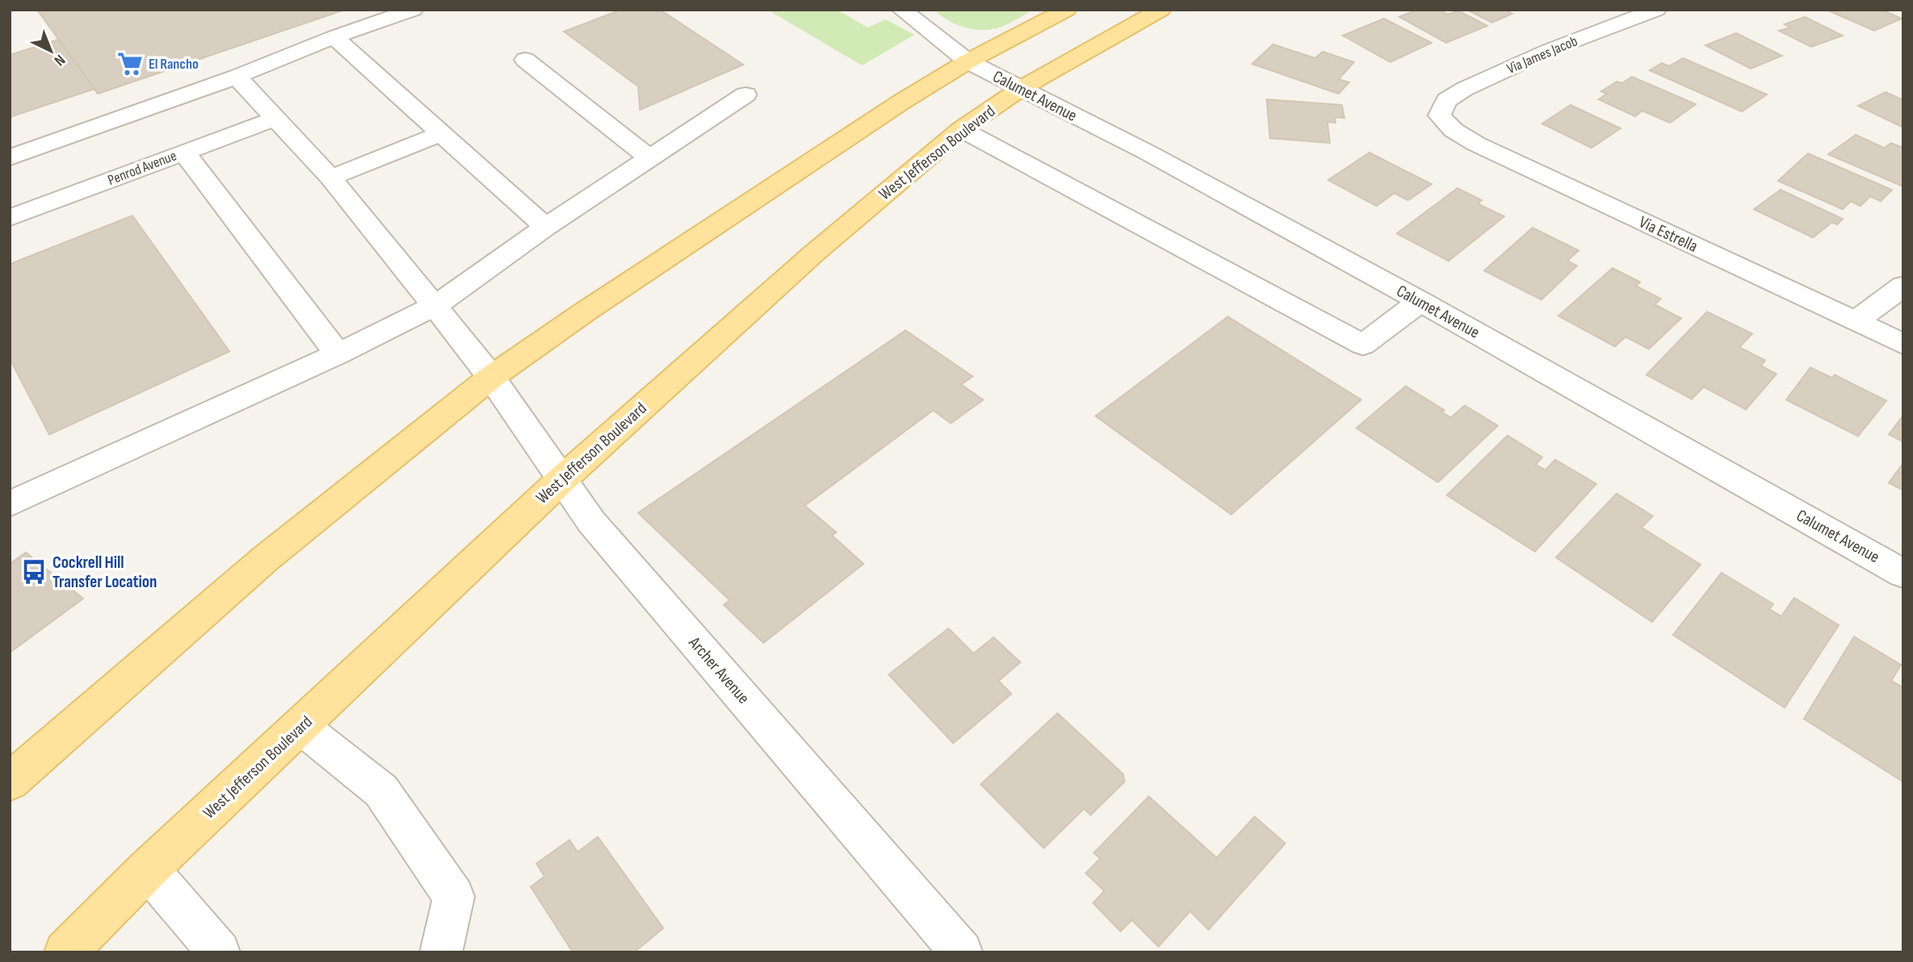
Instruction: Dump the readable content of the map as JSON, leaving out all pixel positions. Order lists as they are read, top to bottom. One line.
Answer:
{"streets":{"main road":["West Jefferson Boulevard"],"street":["Via James Jacob","Calumet Avenue","Penrod Avenue","Via Estrella","Archer Avenue"]},"crossings":[["Via James Jacob","Via Estrella"],["Calumet Avenue","West Jefferson Boulevard"],["West Jefferson Boulevard","Archer Avenue"],["Penrod Avenue","Archer Avenue"]],"places":{"supermarket":["El Rancho"],"bus stop":["Cockrell Hill Transfer Location"]},"north":"bottom right"}
